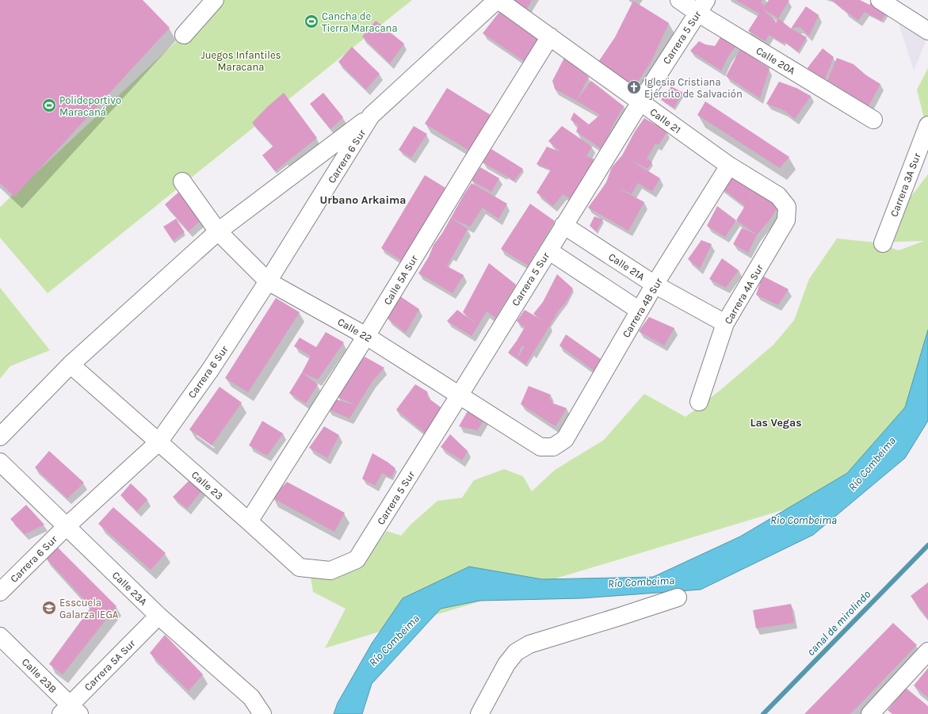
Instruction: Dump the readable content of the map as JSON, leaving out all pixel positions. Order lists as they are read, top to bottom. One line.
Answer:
{"streets":{"street":["Carrera 5 Sur","Calle 20A","Calle 21","Carrera 6 Sur","Carrera 3A Sur","Calle 21A","Calle 5A Sur","Carrera 4A Sur","Carrera 4B Sur","Calle 22","Calle 23","Calle 23A","Carrera 5A Sur","Calle 23B"]},"crossings":[["Carrera 5 Sur","Calle 20A"],["Carrera 5 Sur","Calle 21"],["Carrera 5 Sur","Calle 21A"],["Carrera 5 Sur","Calle 22"],["Carrera 5 Sur","Calle 23"],["Calle 21","Carrera 6 Sur"],["Calle 21","Calle 5A Sur"],["Calle 21","Carrera 4A Sur"],["Calle 21","Carrera 4B Sur"],["Carrera 6 Sur","Calle 22"],["Carrera 6 Sur","Calle 23"],["Carrera 6 Sur","Calle 23A"],["Calle 21A","Carrera 4A Sur"],["Calle 21A","Carrera 4B Sur"],["Calle 5A Sur","Calle 22"],["Calle 5A Sur","Calle 23"],["Carrera 4B Sur","Calle 22"],["Calle 23A","Carrera 5A Sur"],["Carrera 5A Sur","Calle 23B"]],"districts":["Urbano Arkaima","Las Vegas"],"water":["Río Combeima","Rio Combeima","canal de mirolindo"],"parks":["Juegos Infantiles Maracana"],"places":{"sports":["Cancha de Tierra Maracana","Polideportivo Maracaná"],"church":["Iglesia Cristiana Ejército de Salvación"],"school or university":["Esscuela Galarza IEGA"]}}
